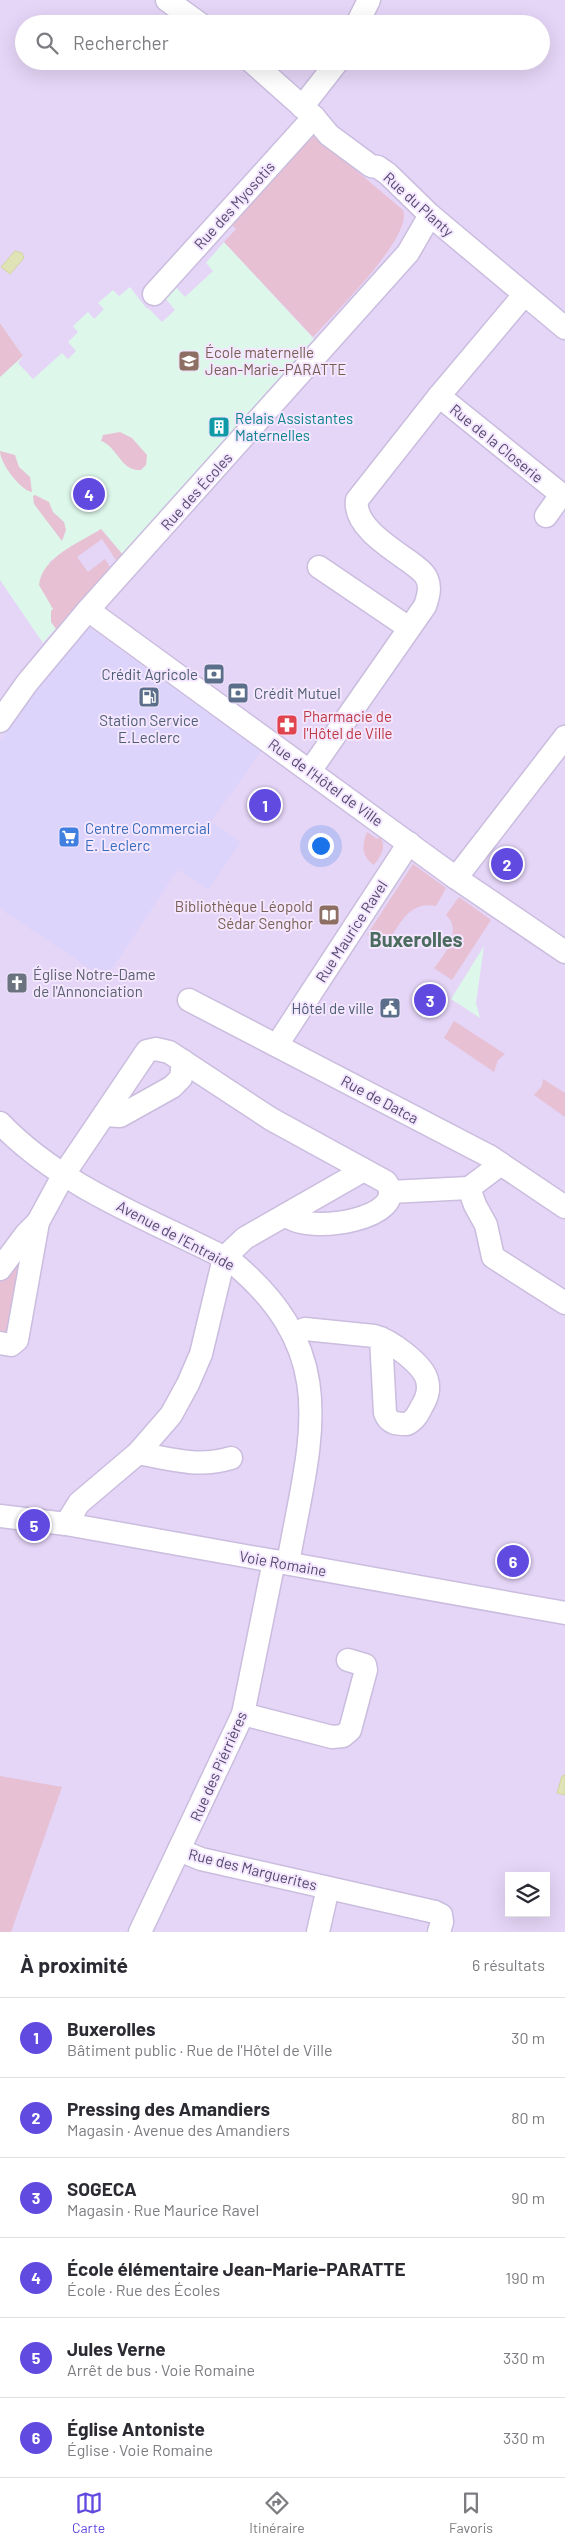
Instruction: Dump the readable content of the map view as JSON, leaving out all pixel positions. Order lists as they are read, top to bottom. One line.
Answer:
{"streets":{"street":["Rue du Planty","Rue des Myosotis","Rue de la Closerie","Rue des Écoles","Rue de l'Hôtel de Ville","Rue Maurice Ravel","Rue de Datca","Avenue de l'Entraide","Voie Romaine","Rue des Piérrières","Rue des Marguerites"]},"crossings":[["Rue du Planty","Rue des Myosotis"],["Rue du Planty","Rue de la Closerie"],["Rue du Planty","Rue des Écoles"],["Rue de la Closerie","Rue de l'Hôtel de Ville"],["Rue des Écoles","Rue de l'Hôtel de Ville"],["Rue de l'Hôtel de Ville","Rue Maurice Ravel"],["Rue Maurice Ravel","Rue de Datca"],["Avenue de l'Entraide","Voie Romaine"],["Avenue de l'Entraide","Rue des Piérrières"],["Voie Romaine","Rue des Piérrières"],["Rue des Piérrières","Rue des Marguerites"]],"districts":["Buxerolles"],"places":{"school or university":["École maternelle Jean-Marie-PARATTE"],"building":["Relais Assistantes Maternelles"],"bank":["Crédit Agricole","Crédit Mutuel"],"fuel station":["Station Service E.Leclerc"],"pharmacy":["Pharmacie de l'Hôtel de Ville"],"supermarket":["Centre Commercial E. Leclerc"],"library":["Bibliothèque Léopold Sédar Senghor"],"church":["Église Notre-Dame de l'Annonciation"],"public building":["Hôtel de ville"]},"page":{"search":"Rechercher","pins":["4","1","2","3","5","6"],"heading":["À proximité","6 résultats"],"list":[{"mark":"1","name":"Buxerolles","note":"Bâtiment public · Rue de l'Hôtel de Ville","value":"30 m"},{"mark":"2","name":"Pressing des Amandiers","note":"Magasin · Avenue des Amandiers","value":"80 m"},{"mark":"3","name":"SOGECA","note":"Magasin · Rue Maurice Ravel","value":"90 m"},{"mark":"4","name":"École élémentaire Jean-Marie-PARATTE","note":"École · Rue des Écoles","value":"190 m"},{"mark":"5","name":"Jules Verne","note":"Arrêt de bus · Voie Romaine","value":"330 m"},{"mark":"6","name":"Église Antoniste","note":"Église · Voie Romaine","value":"330 m"}],"nav":["Carte","Itinéraire","Favoris"]}}
